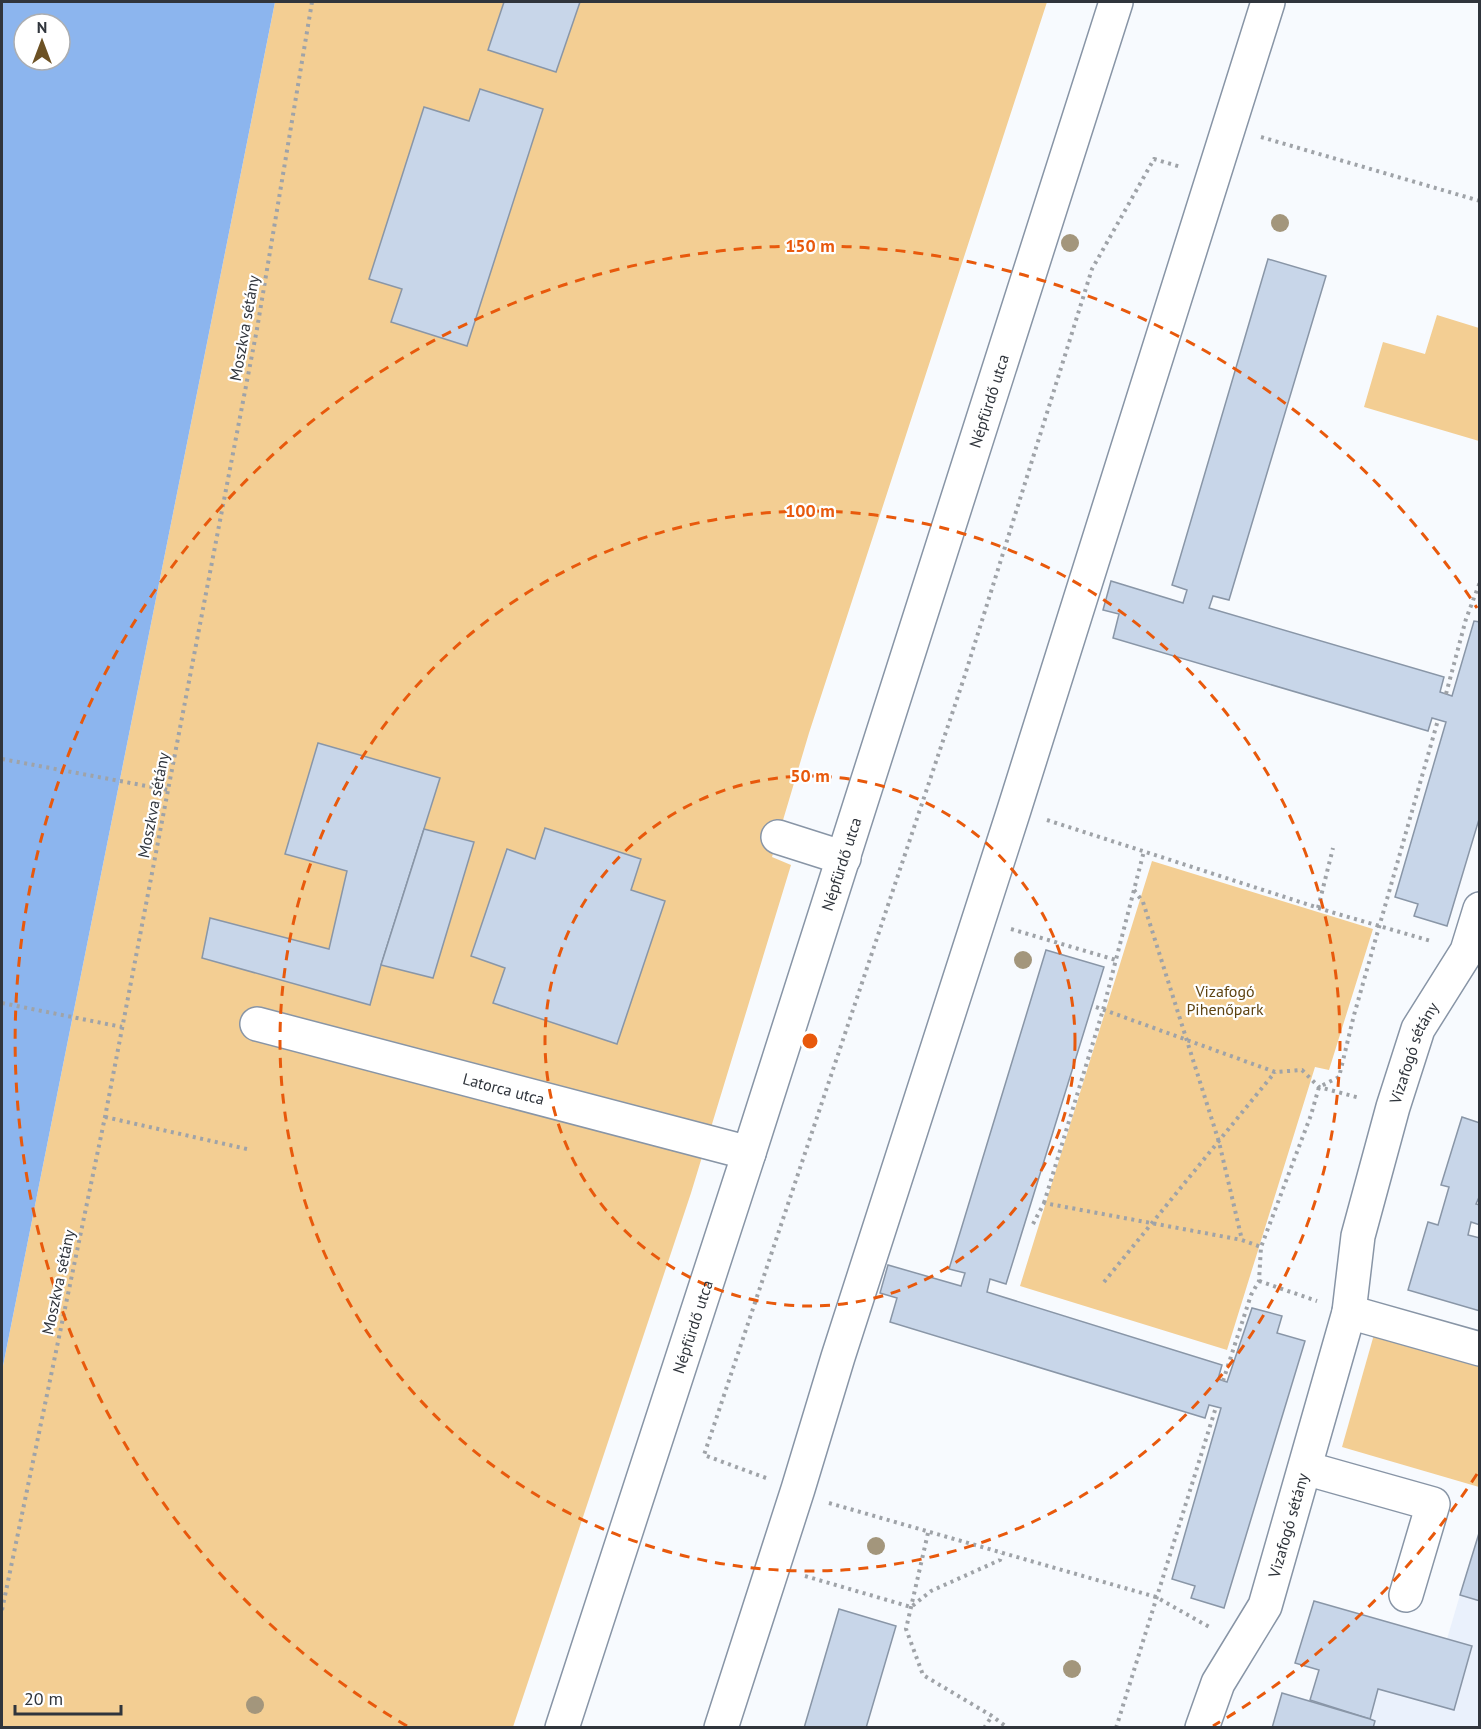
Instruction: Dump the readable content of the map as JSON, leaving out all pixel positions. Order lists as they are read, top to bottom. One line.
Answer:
{"streets":{"street":["Népfürdő utca","Vizafogó sétány","Latorca utca"],"path":["Moszkva sétány"]},"crossings":[["Népfürdő utca","Latorca utca"]],"parks":["Vizafogó Pihenőpark"],"scale_bar":"20 m","north":"top","rings":["150 m","100 m","50 m"]}
